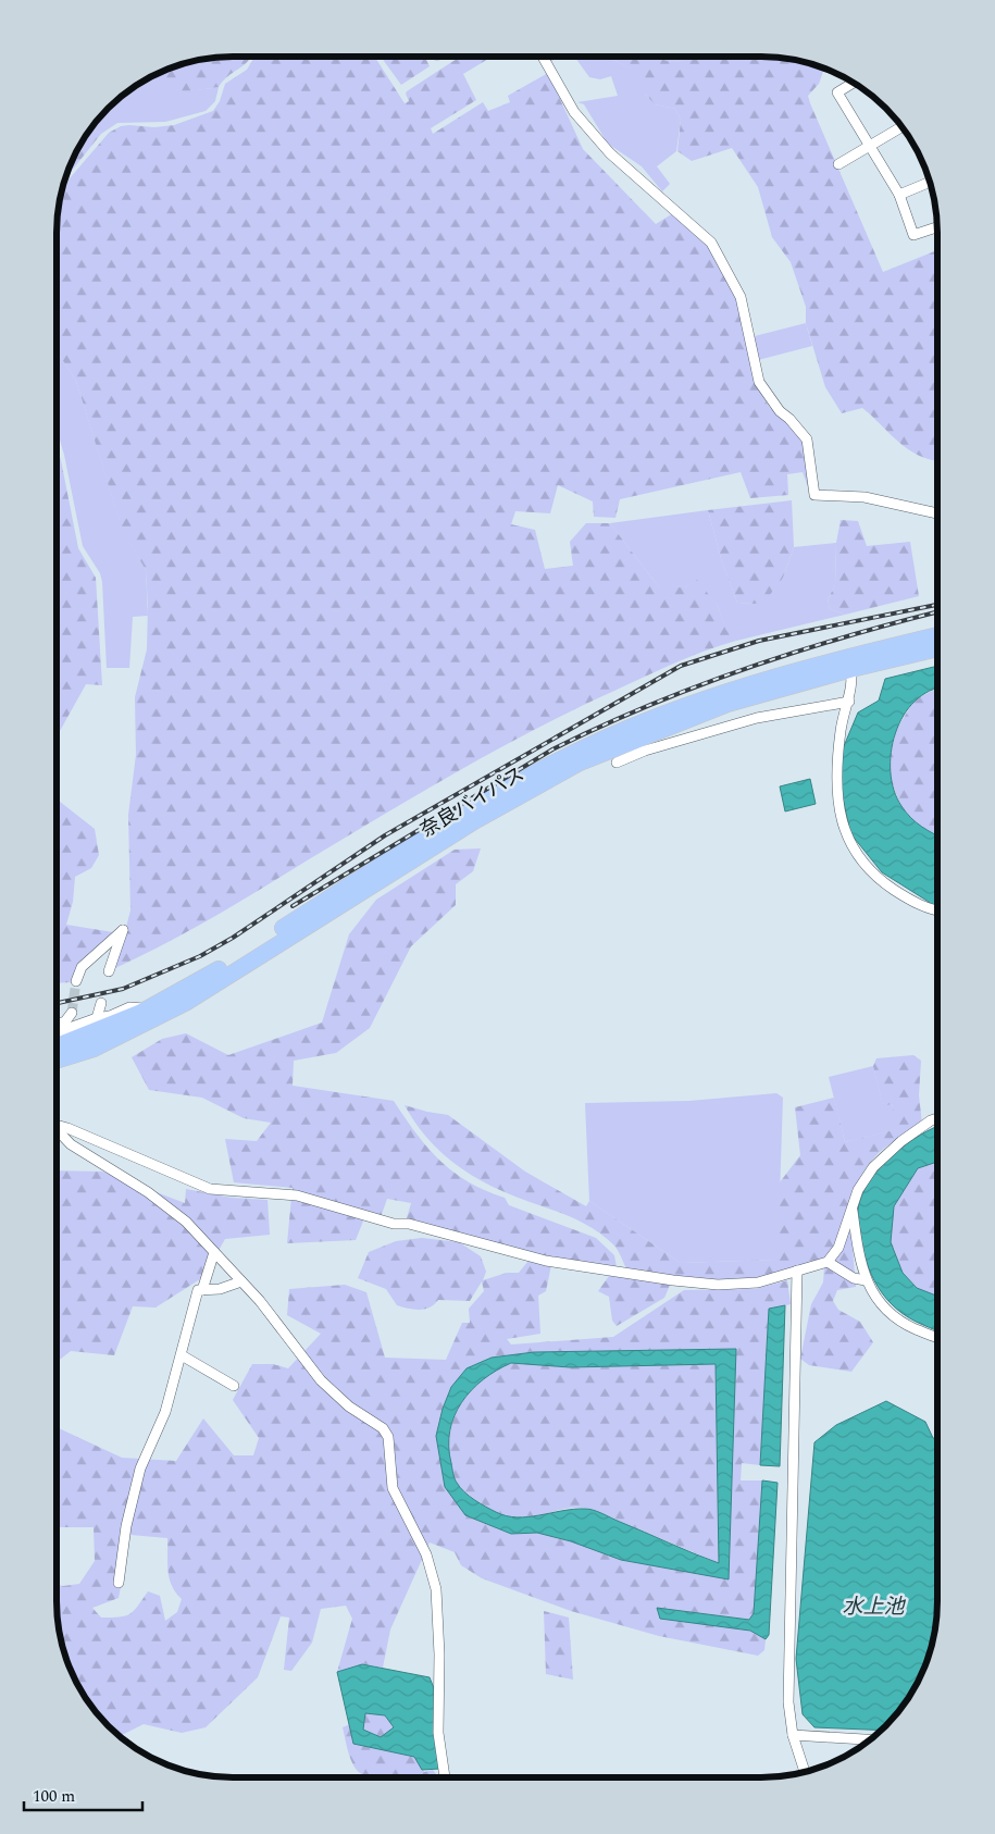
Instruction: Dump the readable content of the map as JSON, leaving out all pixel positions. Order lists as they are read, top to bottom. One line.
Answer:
{"streets":{"highway":["奈良バイパス"]},"water":["水上池"],"scale_bar":"100 m"}
